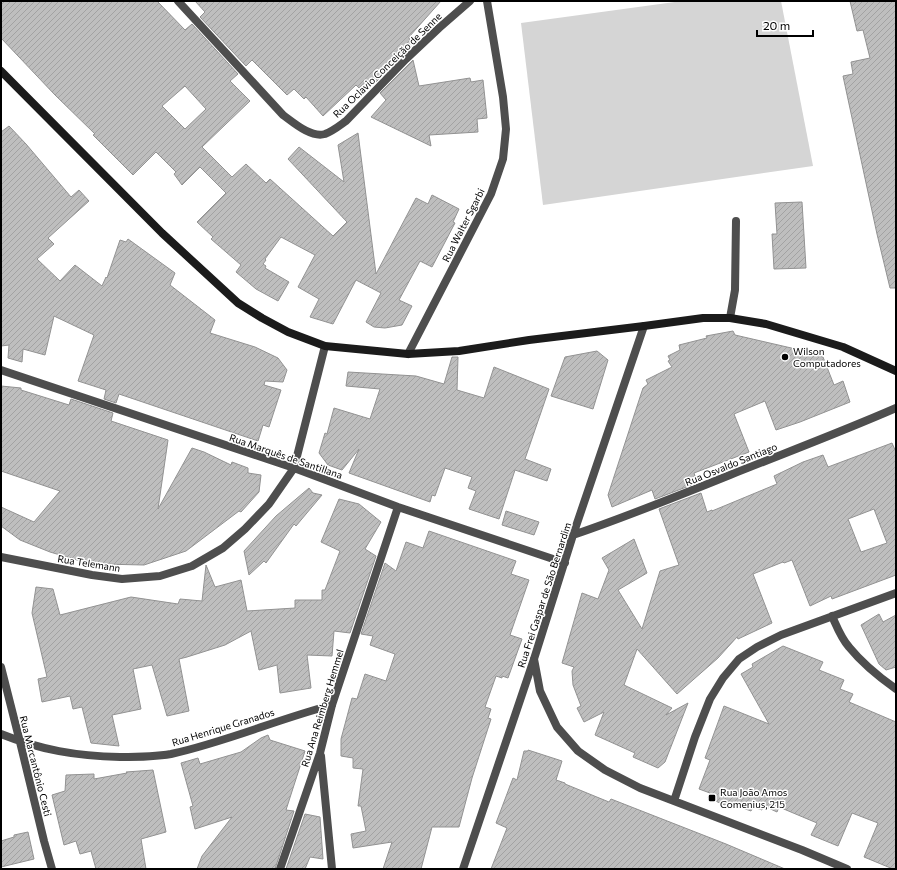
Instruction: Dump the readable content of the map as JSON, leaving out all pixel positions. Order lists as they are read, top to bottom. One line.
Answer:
{"streets":{"street":["Rua Oclavio Conceição de Senne","Rua Walter Sgarbi","Rua Marquês de Santillana","Rua Osvaldo Santiago","Rua Telemann","Rua Frei Gaspar de São Bernardim","Rua Ana Reimberg Hemmel","Rua Henrique Granados","Rua Marcantônio Cesti"]},"crossings":[["Rua Marquês de Santillana","Rua Telemann"],["Rua Marquês de Santillana","Rua Frei Gaspar de São Bernardim"],["Rua Marquês de Santillana","Rua Ana Reimberg Hemmel"],["Rua Osvaldo Santiago","Rua Frei Gaspar de São Bernardim"],["Rua Ana Reimberg Hemmel","Rua Henrique Granados"],["Rua Henrique Granados","Rua Marcantônio Cesti"]],"places":{"other":["Wilson Computadores"],"transit":["Rua João Amos Comenius, 215"]},"scale_bar":"20 m"}
